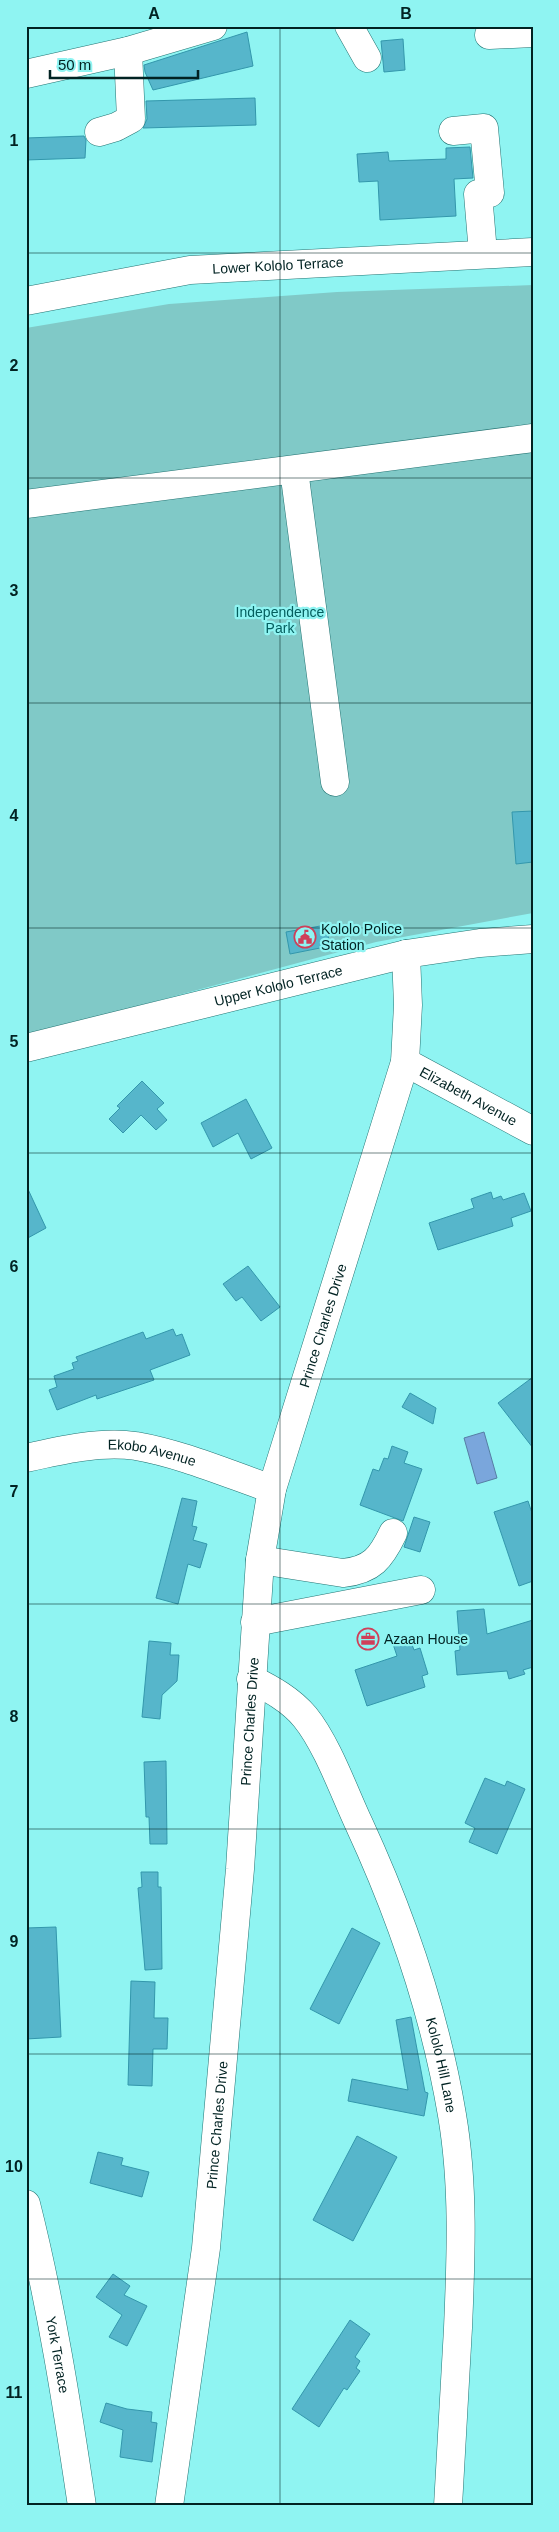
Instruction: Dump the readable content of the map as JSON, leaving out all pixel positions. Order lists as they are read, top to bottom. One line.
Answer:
{"streets":{"street":["Lower Kololo Terrace","Upper Kololo Terrace","Elizabeth Avenue","Prince Charles Drive","Ekobo Avenue","Kololo Hill Lane","York Terrace"]},"crossings":[["Upper Kololo Terrace","Prince Charles Drive"],["Elizabeth Avenue","Prince Charles Drive"],["Prince Charles Drive","Ekobo Avenue"],["Prince Charles Drive","Kololo Hill Lane"]],"parks":["Independence Park"],"places":{"public building":["Kololo Police Station"],"office":["Azaan House"]},"scale_bar":"50 m","grid":{"columns":["A","B"],"rows":["1","2","3","4","5","6","7","8","9","10","11"]}}
